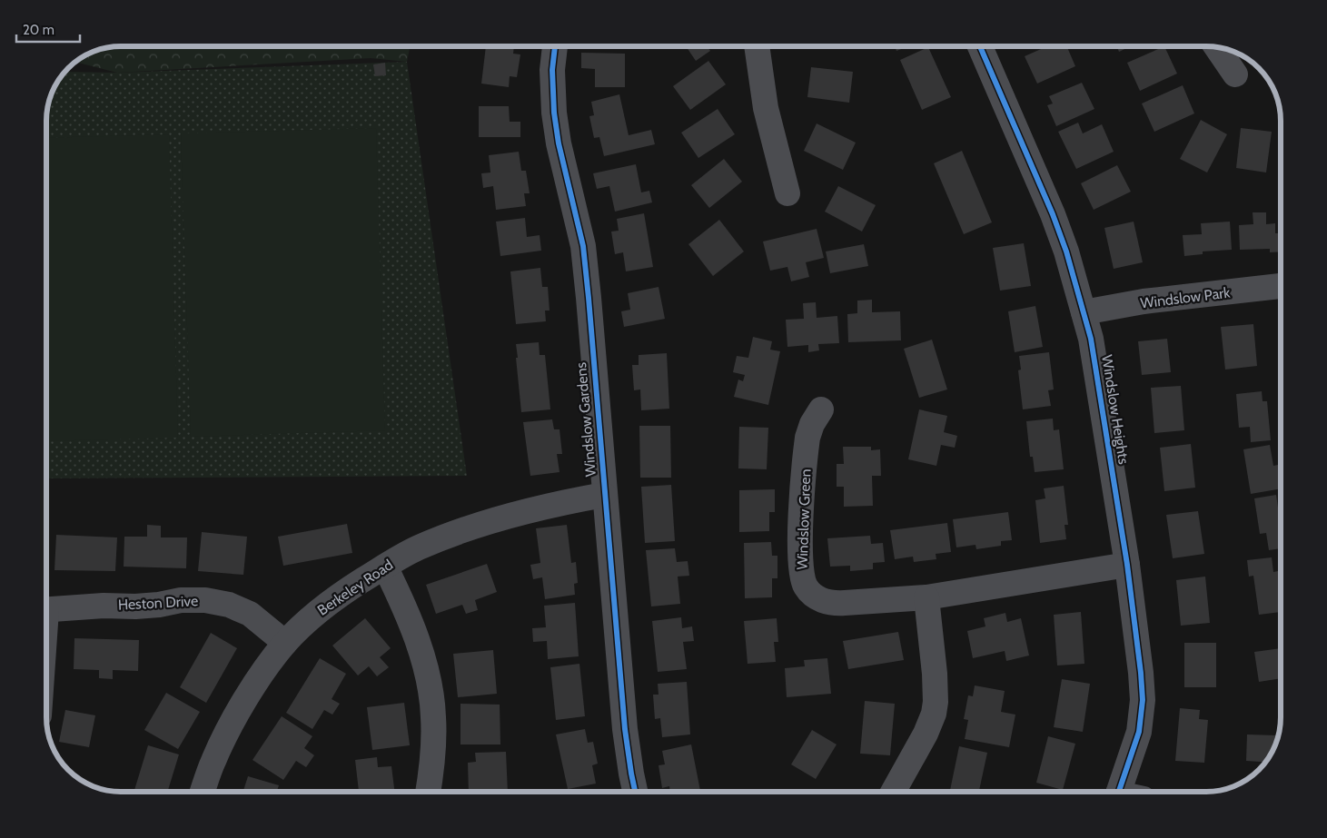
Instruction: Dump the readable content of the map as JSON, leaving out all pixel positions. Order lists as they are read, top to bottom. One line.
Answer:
{"streets":{"street":["Windslow Park","Windslow Heights","Windslow Gardens","Windslow Green","Berkeley Road","Heston Drive"]},"crossings":[["Windslow Park","Windslow Heights"],["Windslow Heights","Windslow Green"],["Windslow Gardens","Berkeley Road"],["Berkeley Road","Heston Drive"]],"scale_bar":"20 m"}
